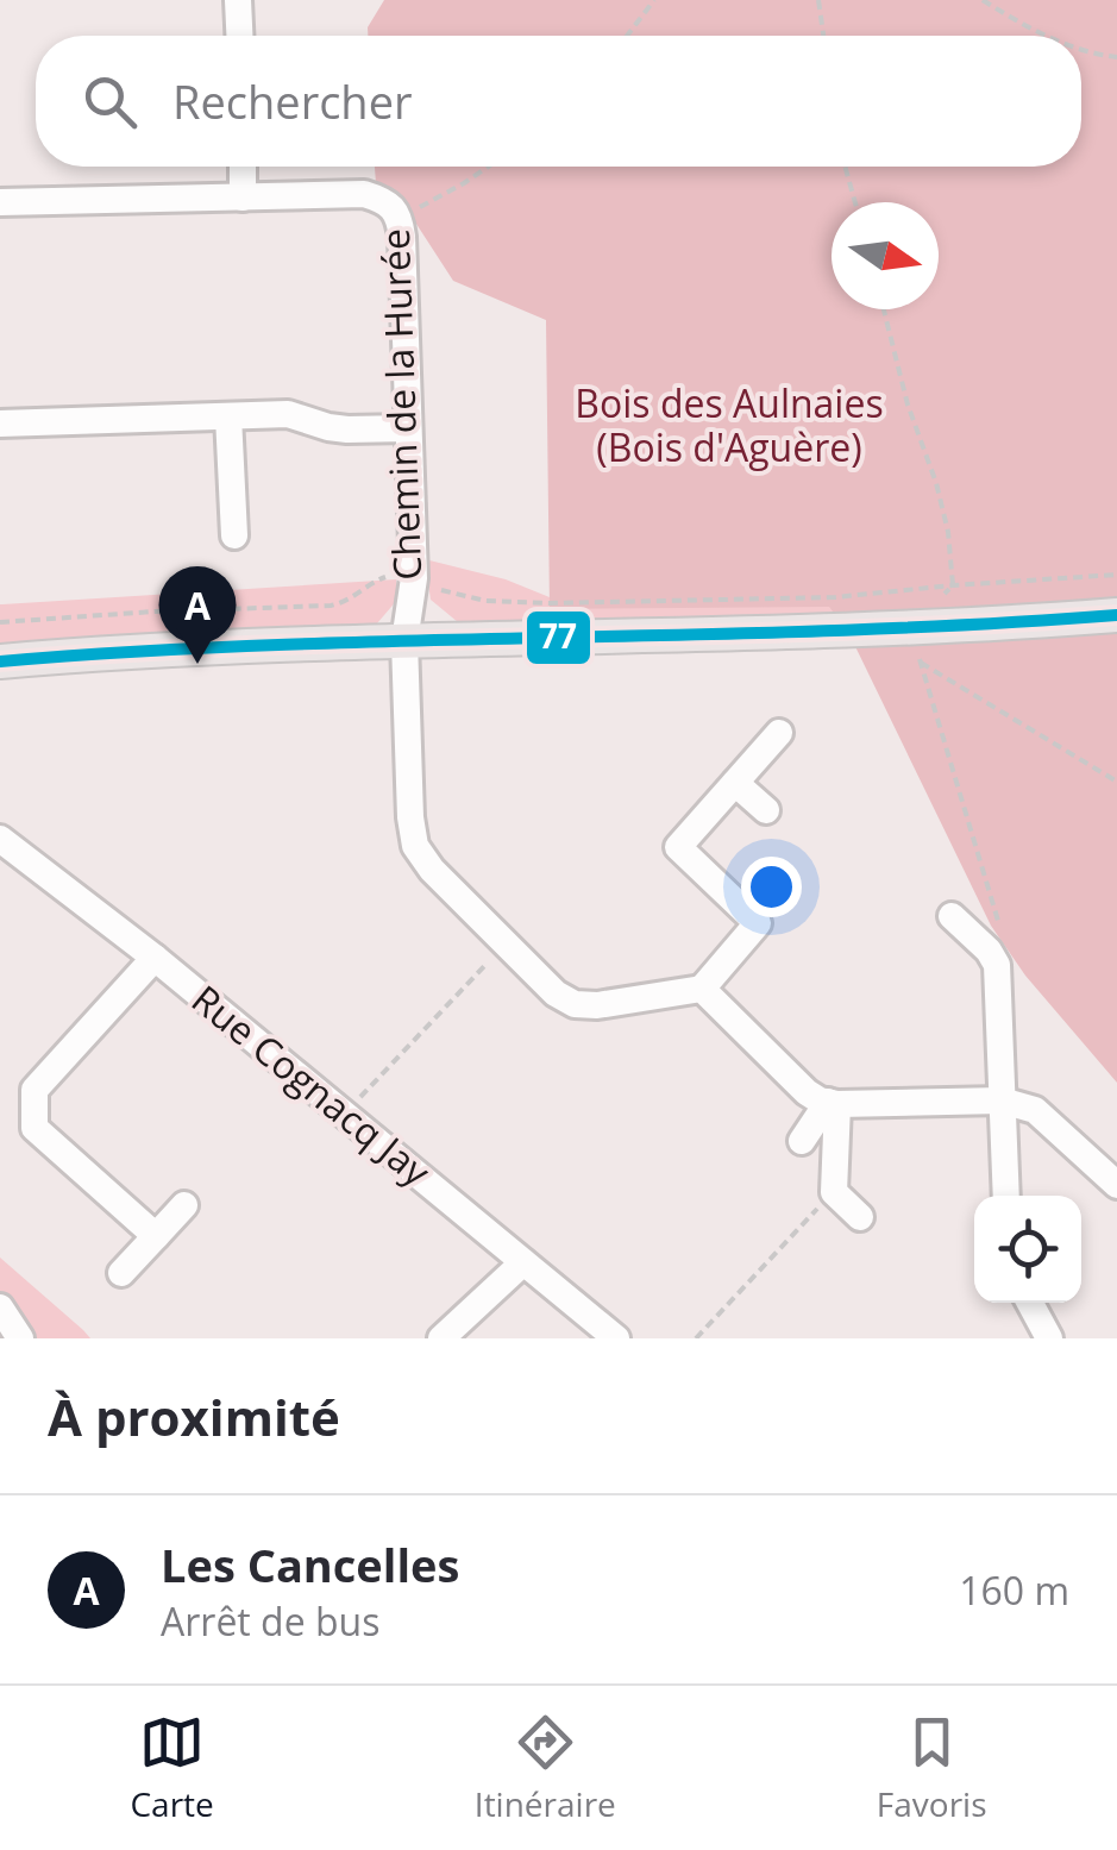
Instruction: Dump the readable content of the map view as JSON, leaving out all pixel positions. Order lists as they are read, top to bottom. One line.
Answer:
{"streets":{"street":["Chemin de la Hurée","Rue Cognacq Jay"]},"parks":["Bois des Aulnaies (Bois d'Aguère)"],"lines":["transit line 77"],"north":"right","page":{"search":"Rechercher","pins":"A","heading":"À proximité","list":[{"mark":"A","name":"Les Cancelles","note":"Arrêt de bus","value":"160 m"}],"nav":["Carte","Itinéraire","Favoris"]}}
